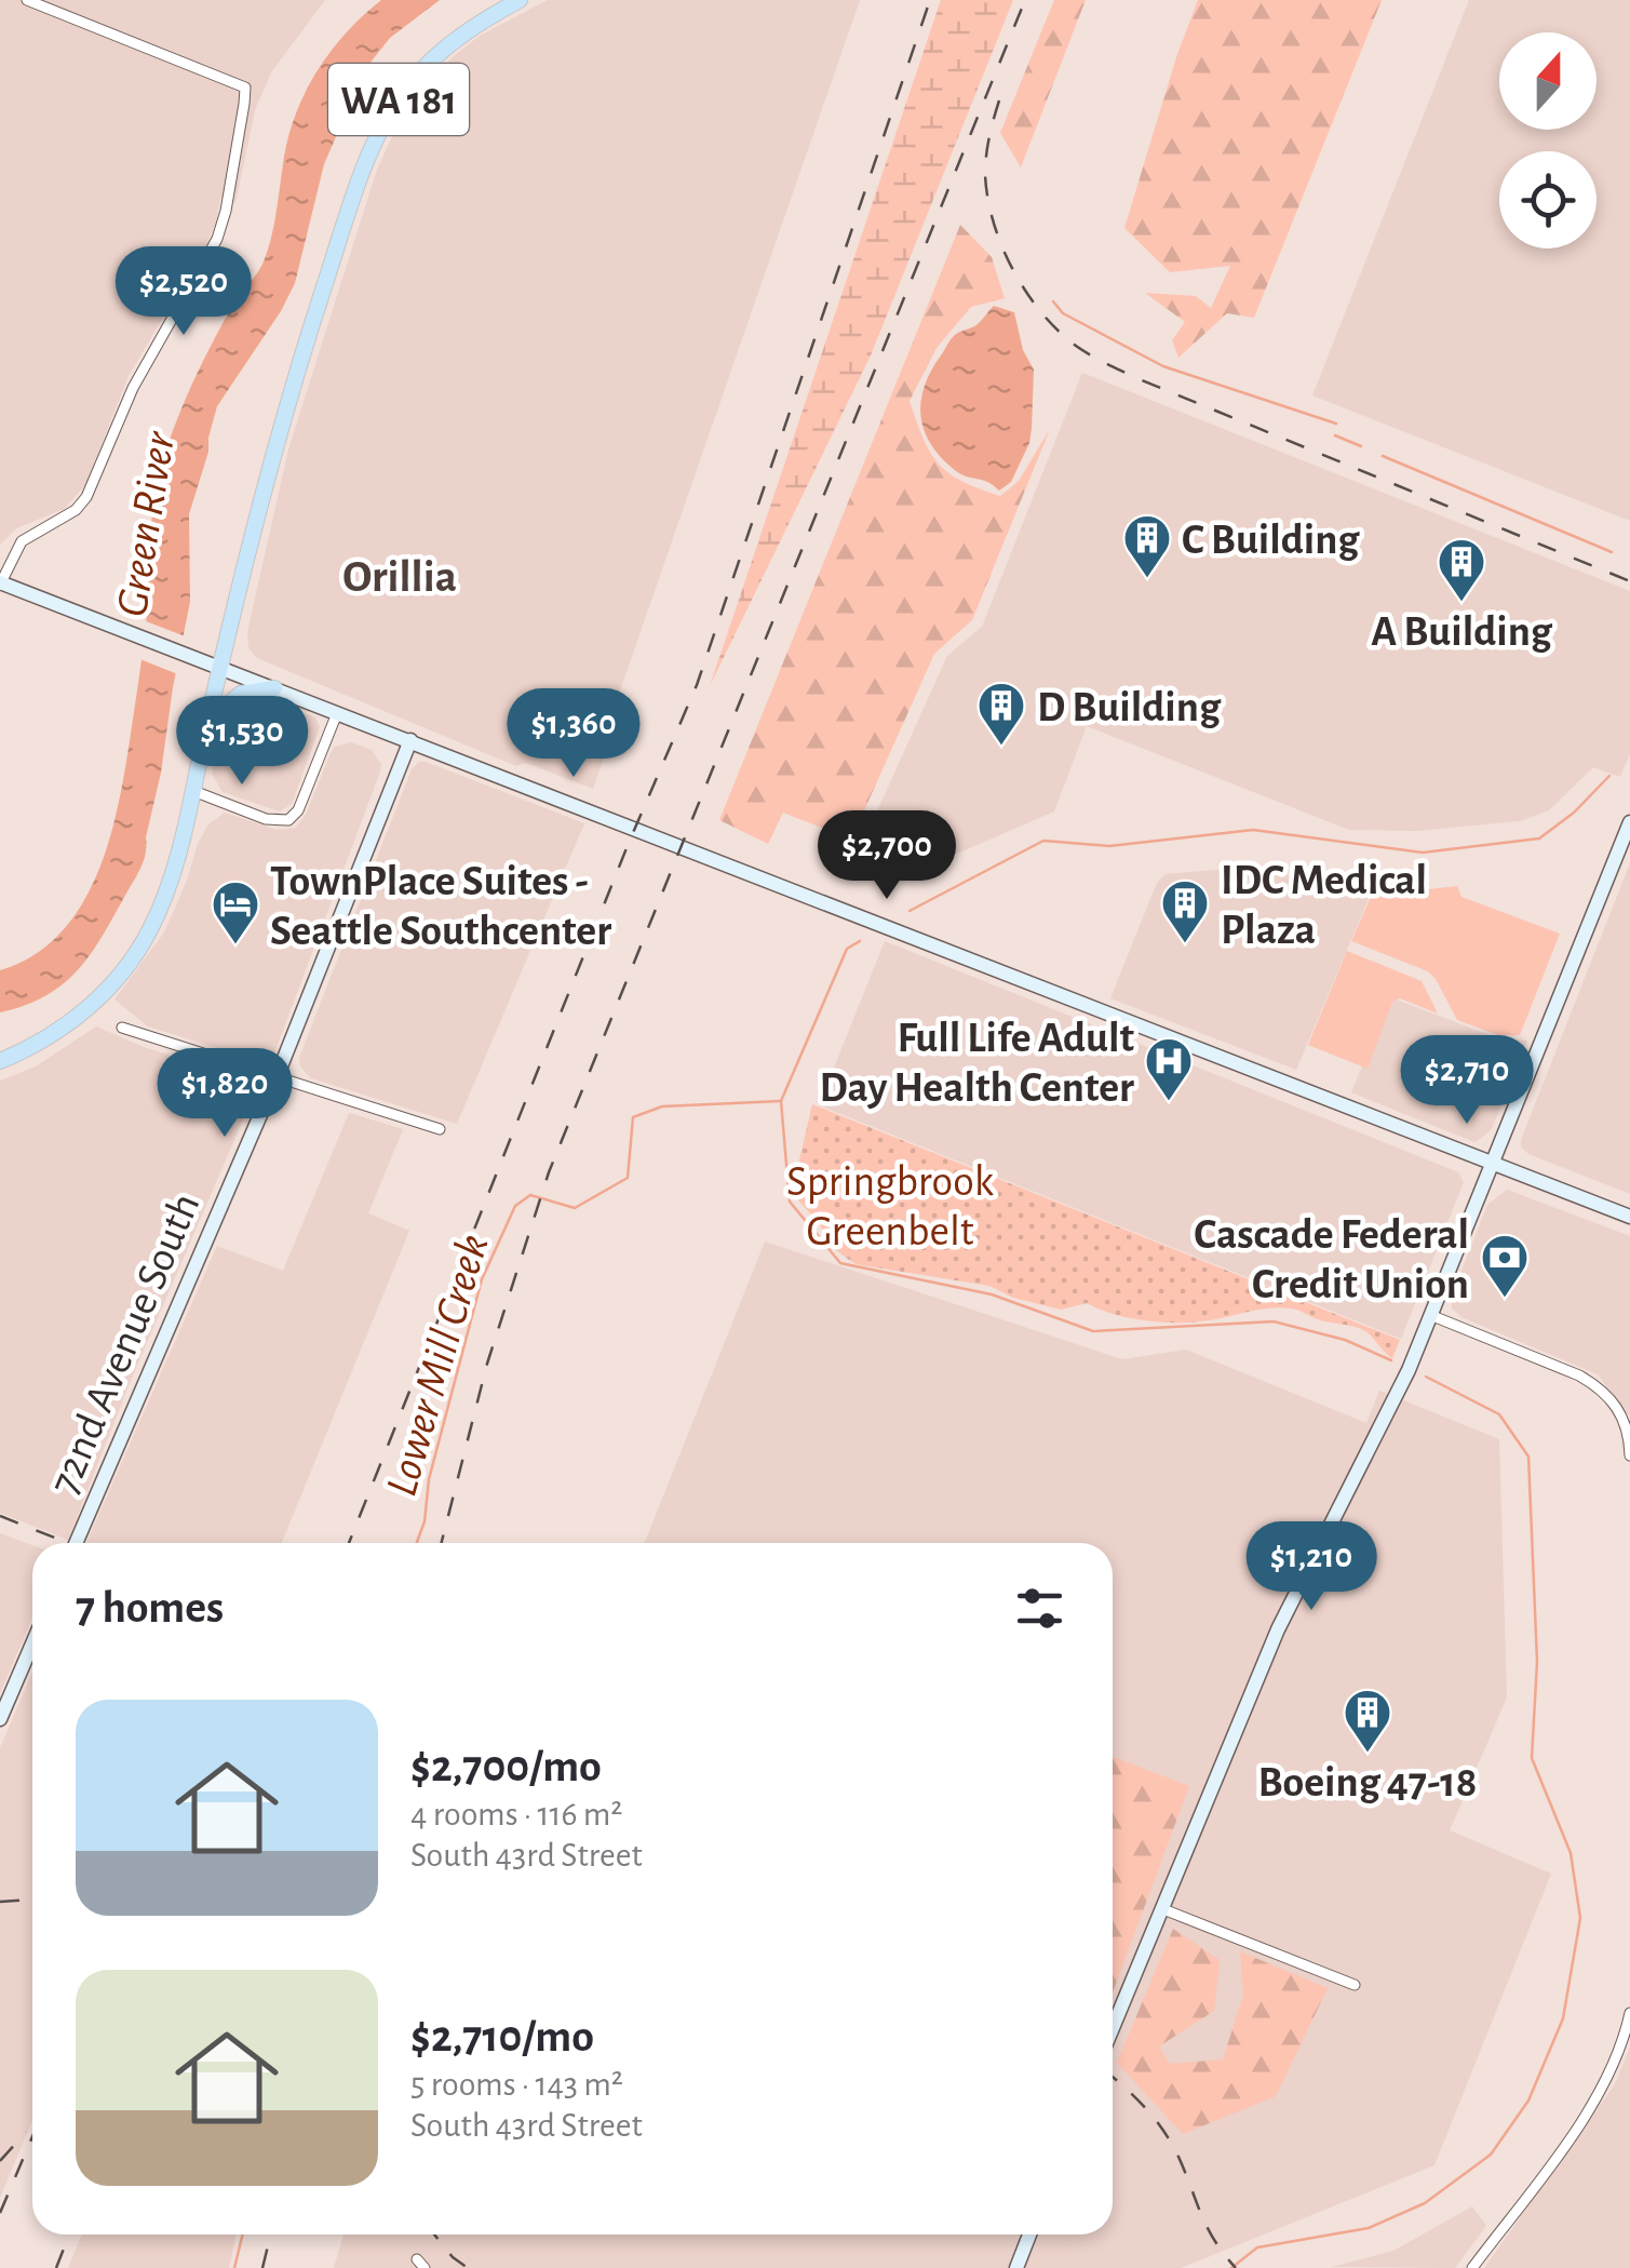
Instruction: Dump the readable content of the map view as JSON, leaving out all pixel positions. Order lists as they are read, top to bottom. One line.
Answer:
{"streets":{"main road":["WA 181"],"street":["72nd Avenue South"]},"districts":["Orillia"],"water":["Green River","Lower Mill Creek"],"parks":["Springbrook Greenbelt"],"places":{"building":["C Building","A Building","D Building","IDC Medical Plaza","Boeing 47-18"],"hotel":["TownPlace Suites - Seattle Southcenter"],"hospital":["Full Life Adult Day Health Center"],"bank":["Cascade Federal Credit Union"]},"north":"top","page":{"price":["$2,520","$1,360","$1,530","$2,700","$2,710","$1,820","$1,210"],"heading":"7 homes","list":[{"name":"$2,700/mo","note":"4 rooms · 116 m² · South 43rd Street"},{"name":"$2,710/mo","note":"5 rooms · 143 m² · South 43rd Street"}]}}
